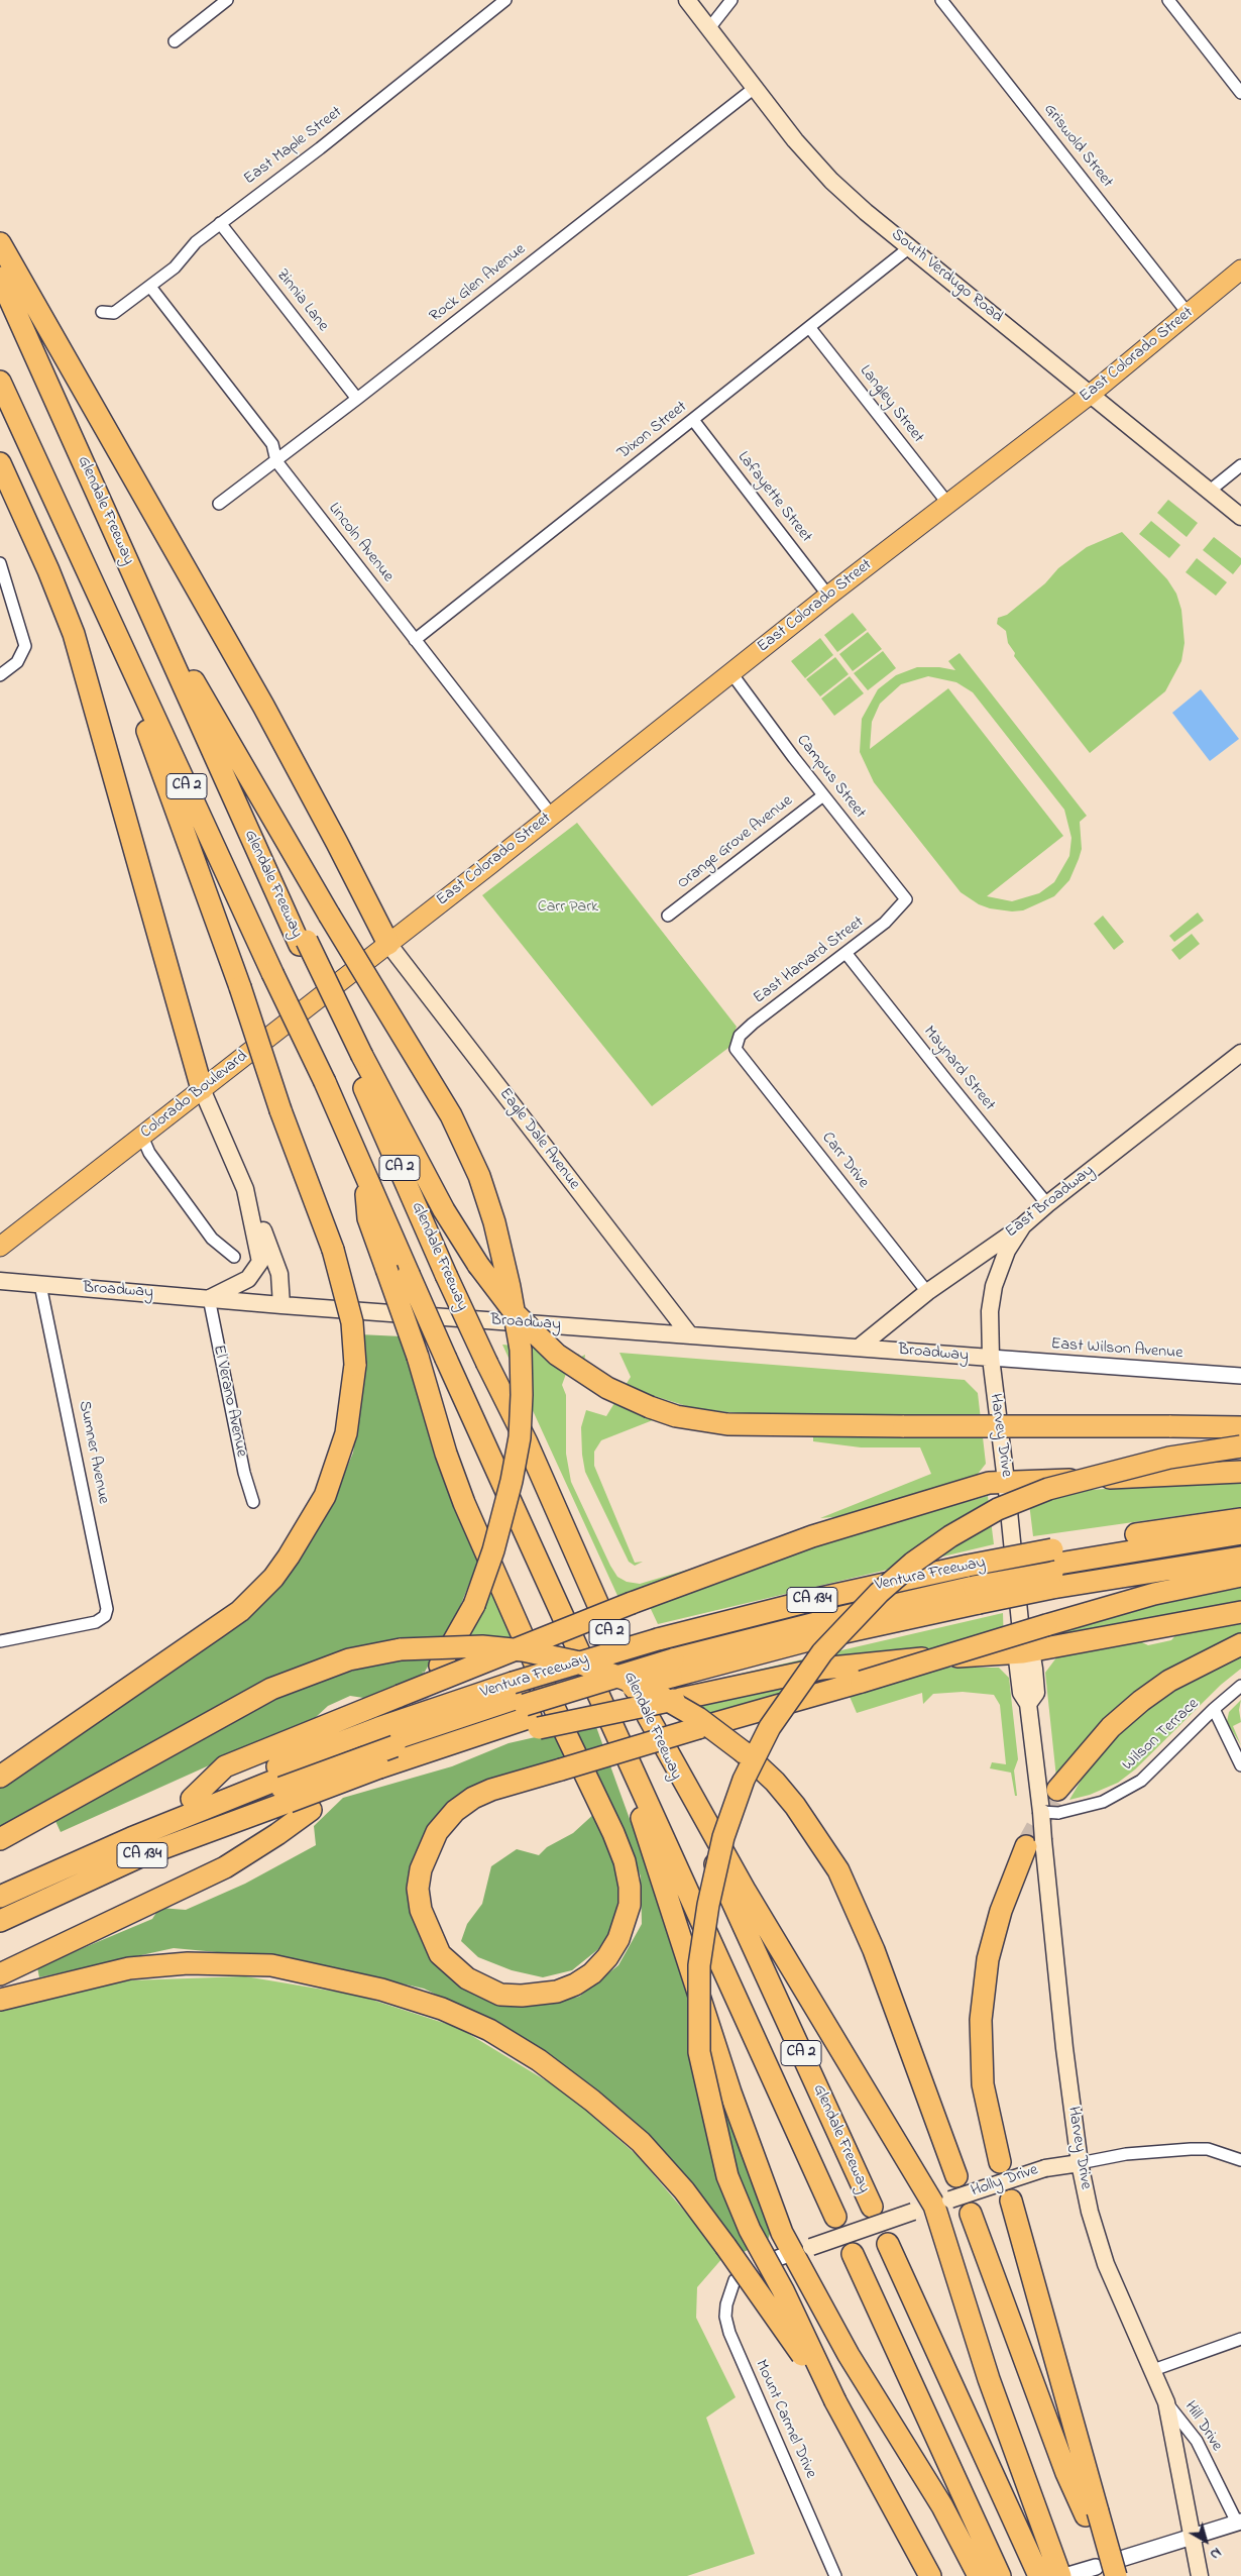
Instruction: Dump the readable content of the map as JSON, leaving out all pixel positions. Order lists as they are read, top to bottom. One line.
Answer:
{"streets":{"highway":["Glendale Freeway","CA 2","Ventura Freeway","CA 134"],"main road":["South Verdugo Road","East Colorado Street","Colorado Boulevard","Eagle Dale Avenue","East Broadway","Broadway","Harvey Drive","Holly Drive"],"street":["East Maple Street","Griswold Street","Rock Glen Avenue","Zinnia Lane","Langley Street","Dixon Street","Lafayette Street","Lincoln Avenue","Campus Street","Orange Grove Avenue","East Harvard Street","Maynard Street","Carr Drive","East Wilson Avenue","El Verano Avenue","Sumner Avenue","Wilson Terrace","Mount Carmel Drive","Hill Drive"]},"crossings":[["East Maple Street","Zinnia Lane"],["East Maple Street","Lincoln Avenue"],["Griswold Street","East Colorado Street"],["South Verdugo Road","Rock Glen Avenue"],["South Verdugo Road","East Colorado Street"],["South Verdugo Road","Dixon Street"],["Rock Glen Avenue","Zinnia Lane"],["Rock Glen Avenue","Lincoln Avenue"],["East Colorado Street","Langley Street"],["East Colorado Street","Lafayette Street"],["East Colorado Street","Lincoln Avenue"],["East Colorado Street","Campus Street"],["East Colorado Street","Colorado Boulevard"],["East Colorado Street","Eagle Dale Avenue"],["Langley Street","Dixon Street"],["Dixon Street","Lafayette Street"],["Dixon Street","Lincoln Avenue"],["Campus Street","Orange Grove Avenue"],["Campus Street","East Harvard Street"],["East Harvard Street","Maynard Street"],["East Harvard Street","Carr Drive"],["Maynard Street","East Broadway"],["Colorado Boulevard","Eagle Dale Avenue"],["Eagle Dale Avenue","Broadway"],["Carr Drive","East Broadway"],["East Broadway","Broadway"],["East Broadway","Harvey Drive"],["Broadway","East Wilson Avenue"],["Broadway","El Verano Avenue"],["Broadway","Harvey Drive"],["Broadway","Sumner Avenue"],["East Wilson Avenue","Harvey Drive"],["Harvey Drive","Wilson Terrace"],["Harvey Drive","Holly Drive"],["Harvey Drive","Hill Drive"],["Ventura Freeway","CA 134"]],"parks":["Carr Park"],"north":"bottom right"}
